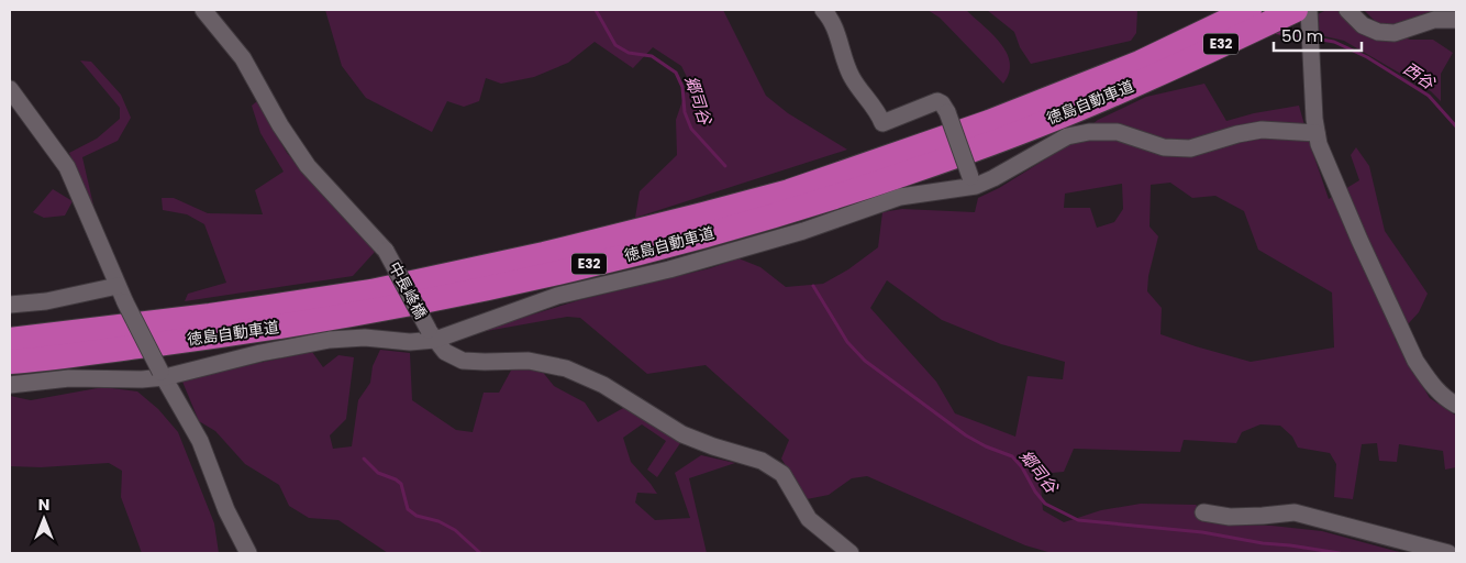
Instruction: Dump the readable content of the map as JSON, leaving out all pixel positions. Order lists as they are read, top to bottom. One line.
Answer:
{"streets":{"highway":["E32","徳島自動車道"],"street":["中長峰橋"]},"water":["西谷","郷司谷"],"scale_bar":"50 m","north":"top"}
